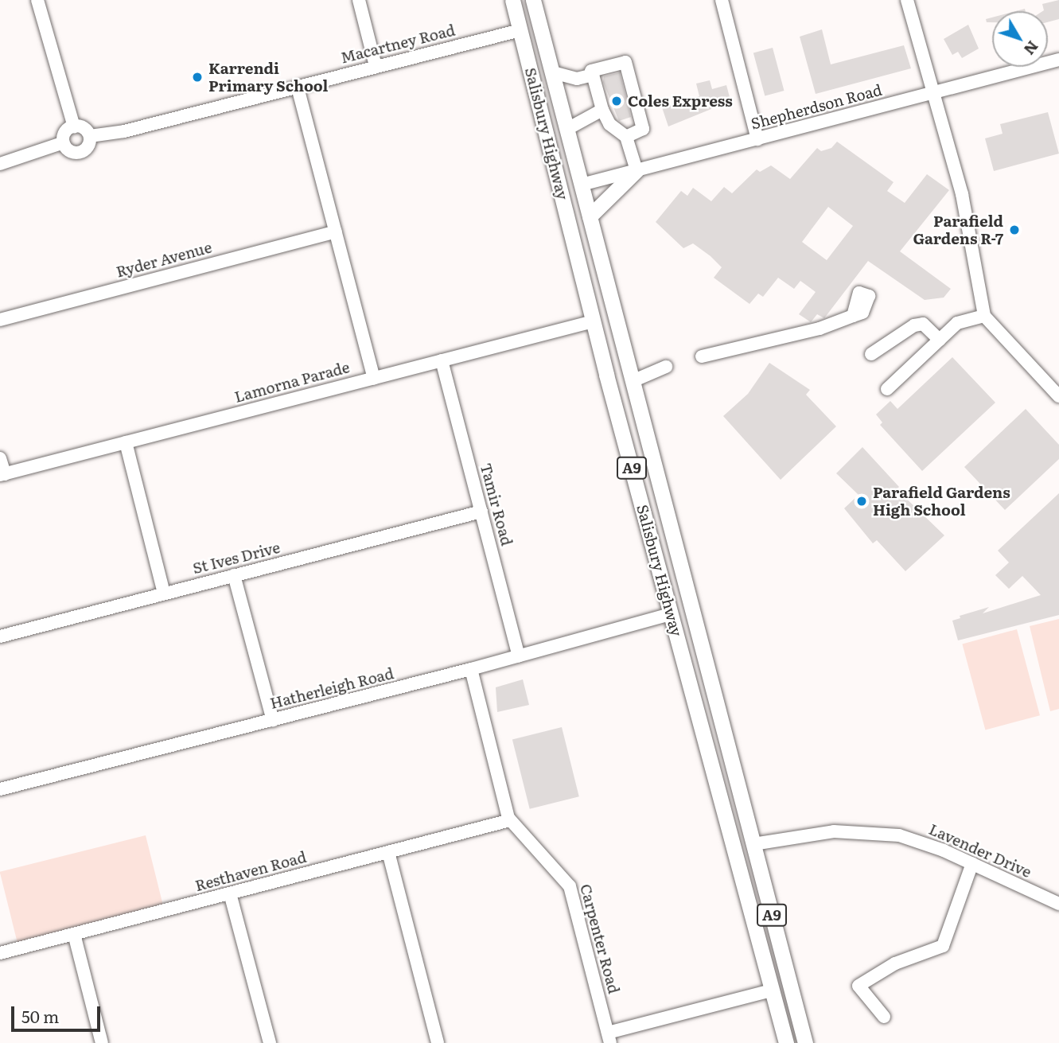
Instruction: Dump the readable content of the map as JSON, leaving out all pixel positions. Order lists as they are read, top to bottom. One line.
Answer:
{"streets":{"main road":["Salisbury Highway","A9"],"street":["Macartney Road","Shepherdson Road","Ryder Avenue","Lamorna Parade","Tamir Road","St Ives Drive","Hatherleigh Road","Lavender Drive","Resthaven Road","Carpenter Road"]},"crossings":[["Macartney Road","Salisbury Highway"],["Shepherdson Road","Salisbury Highway"],["Salisbury Highway","Lamorna Parade"],["Salisbury Highway","Hatherleigh Road"],["Salisbury Highway","Lavender Drive"],["Lamorna Parade","Tamir Road"],["Tamir Road","St Ives Drive"],["Tamir Road","Hatherleigh Road"],["Hatherleigh Road","Carpenter Road"],["Resthaven Road","Carpenter Road"]],"places":["Karrendi Primary School","Coles Express","Parafield Gardens R-7","Parafield Gardens High School"],"scale_bar":"50 m","north":"bottom right"}
